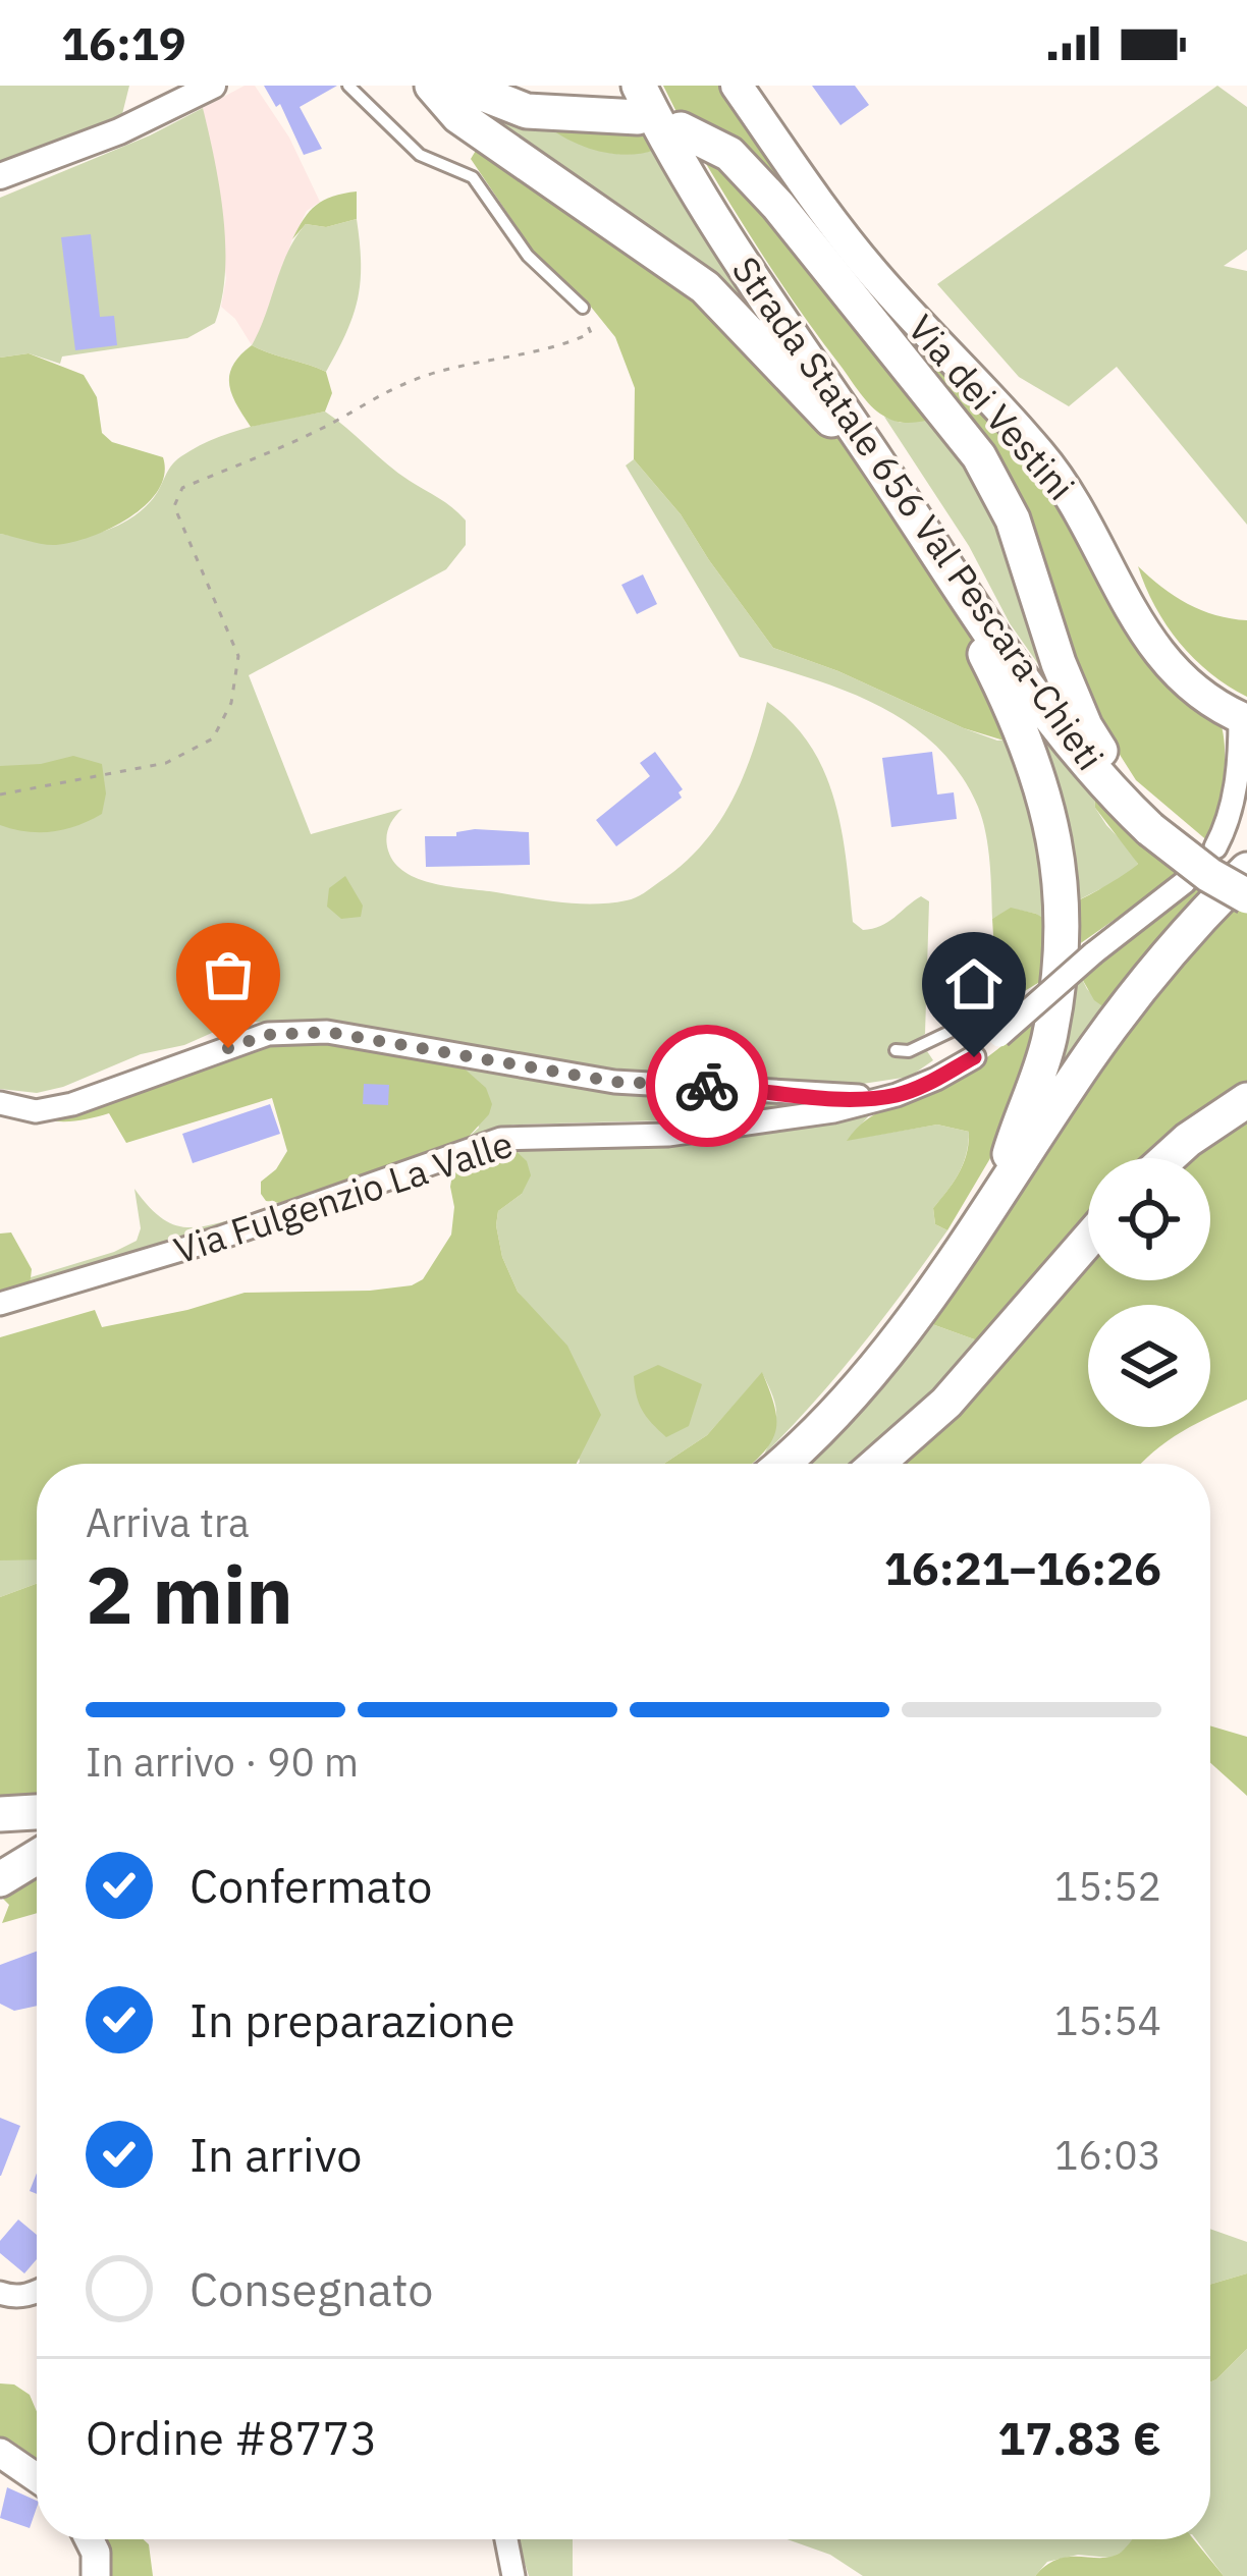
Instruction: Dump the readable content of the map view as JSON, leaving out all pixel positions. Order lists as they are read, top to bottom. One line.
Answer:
{"streets":{"highway":["Strada Statale 656 Val Pescara-Chieti"],"main road":["Via dei Vestini"],"street":["Via Fulgenzio La Valle"]},"page":{"status":"16:19","heading":["2 min","Arriva tra","16:21–16:26"],"panel":["Ordine #8773","17.83 €"],"bar":"In arrivo · 90 m","list":[["Confermato","15:52"],["In preparazione","15:54"],["In arrivo","16:03"],"Consegnato"]}}
